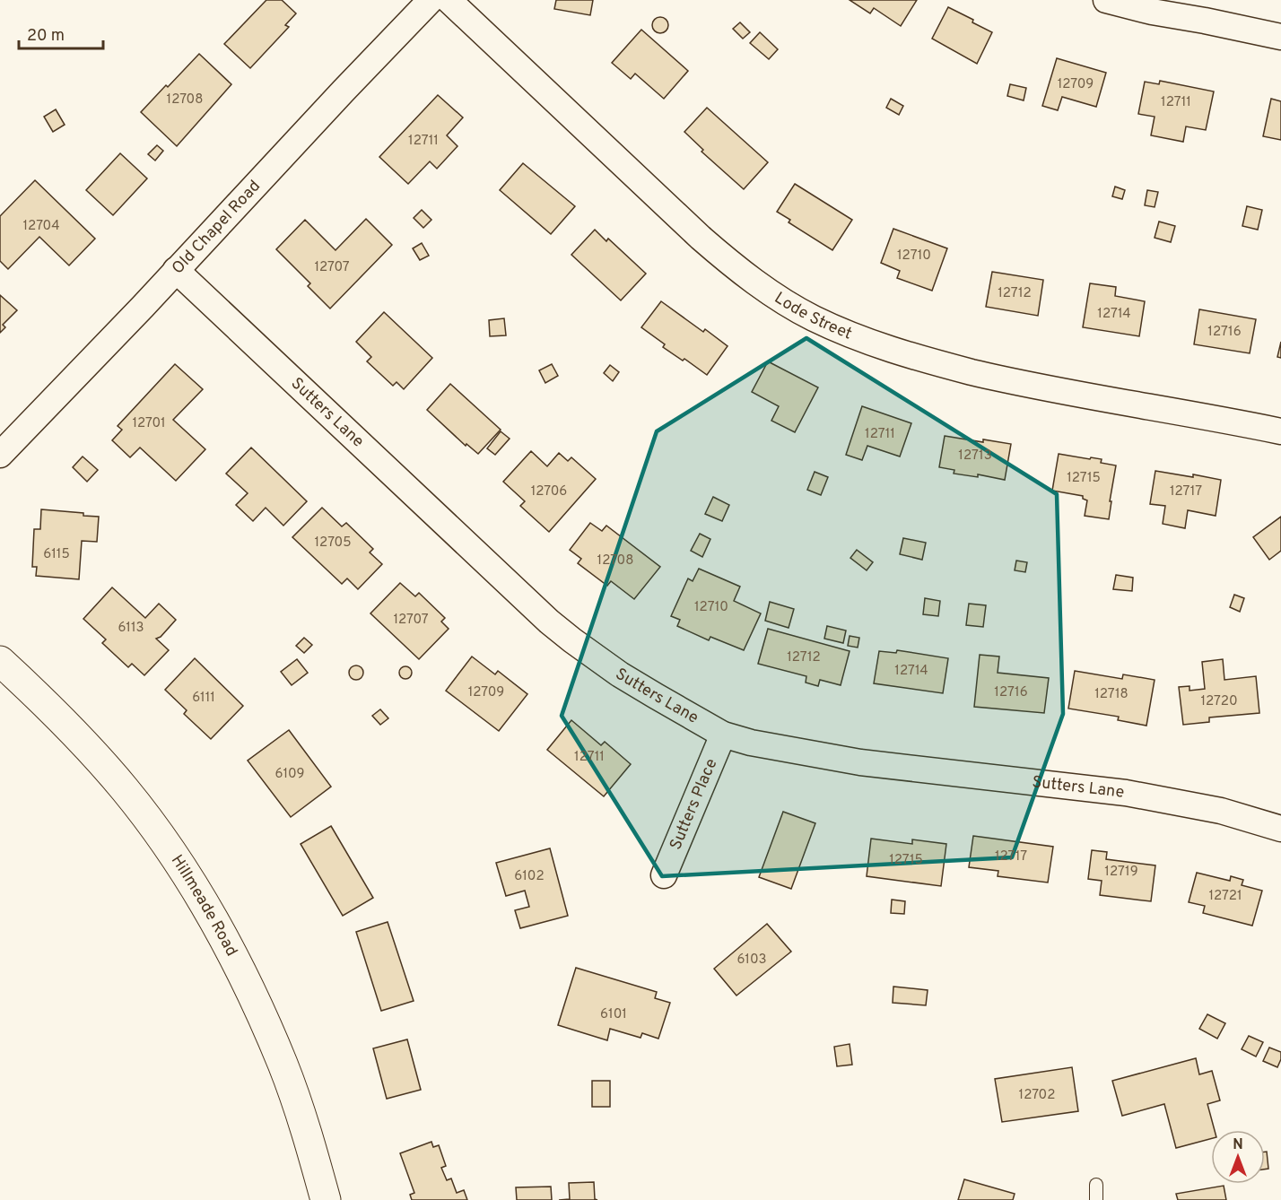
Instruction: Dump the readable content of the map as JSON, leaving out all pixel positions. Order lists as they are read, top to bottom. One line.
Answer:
{"streets":{"street":["Old Chapel Road","Lode Street","Sutters Lane","Sutters Place","Hillmeade Road"]},"crossings":[["Old Chapel Road","Sutters Lane"],["Sutters Lane","Sutters Place"]],"house_numbers":["12709","12708","12711","12711","12704","12710","12707","12712","12714","12716","12701","12711","12713","12715","12706","12717","12705","6115","12708","12710","12707","6113","12712","12714","12709","12716","12718","6111","12720","12711","6109","12717","12715","12719","6102","12721","6103","6101","12702"],"scale_bar":"20 m","north":"top"}
